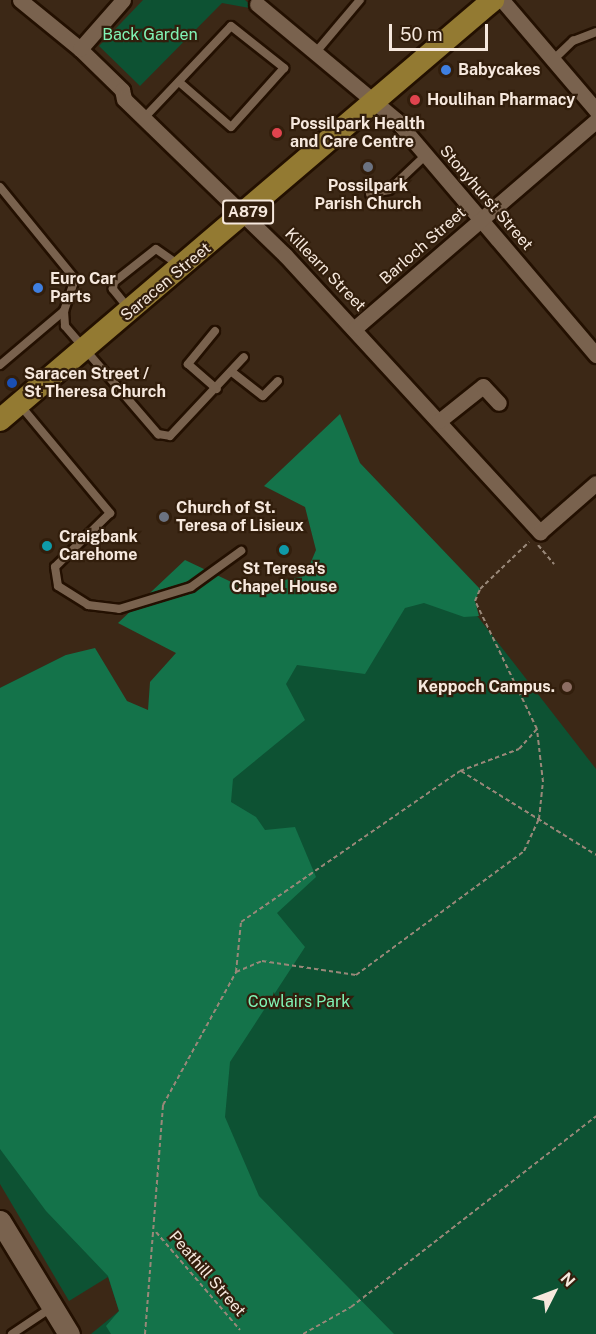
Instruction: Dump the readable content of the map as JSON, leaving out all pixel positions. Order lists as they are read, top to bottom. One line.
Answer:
{"streets":{"main road":["A879","Saracen Street"],"street":["Stonyhurst Street","Barloch Street","Killearn Street"],"path":["Peathill Street"]},"crossings":[["Stonyhurst Street","Barloch Street"],["Stonyhurst Street","Saracen Street"],["Barloch Street","Killearn Street"],["Killearn Street","Saracen Street"]],"parks":["Back Garden","Cowlairs Park"],"places":["Babycakes","Houlihan Pharmacy","Possilpark Health and Care Centre","Possilpark Parish Church","Euro Car Parts","Saracen Street / St Theresa Church","Church of St. Teresa of Lisieux","Craigbank Carehome","St Teresa's Chapel House","Keppoch Campus."],"scale_bar":"50 m","north":"top right"}
